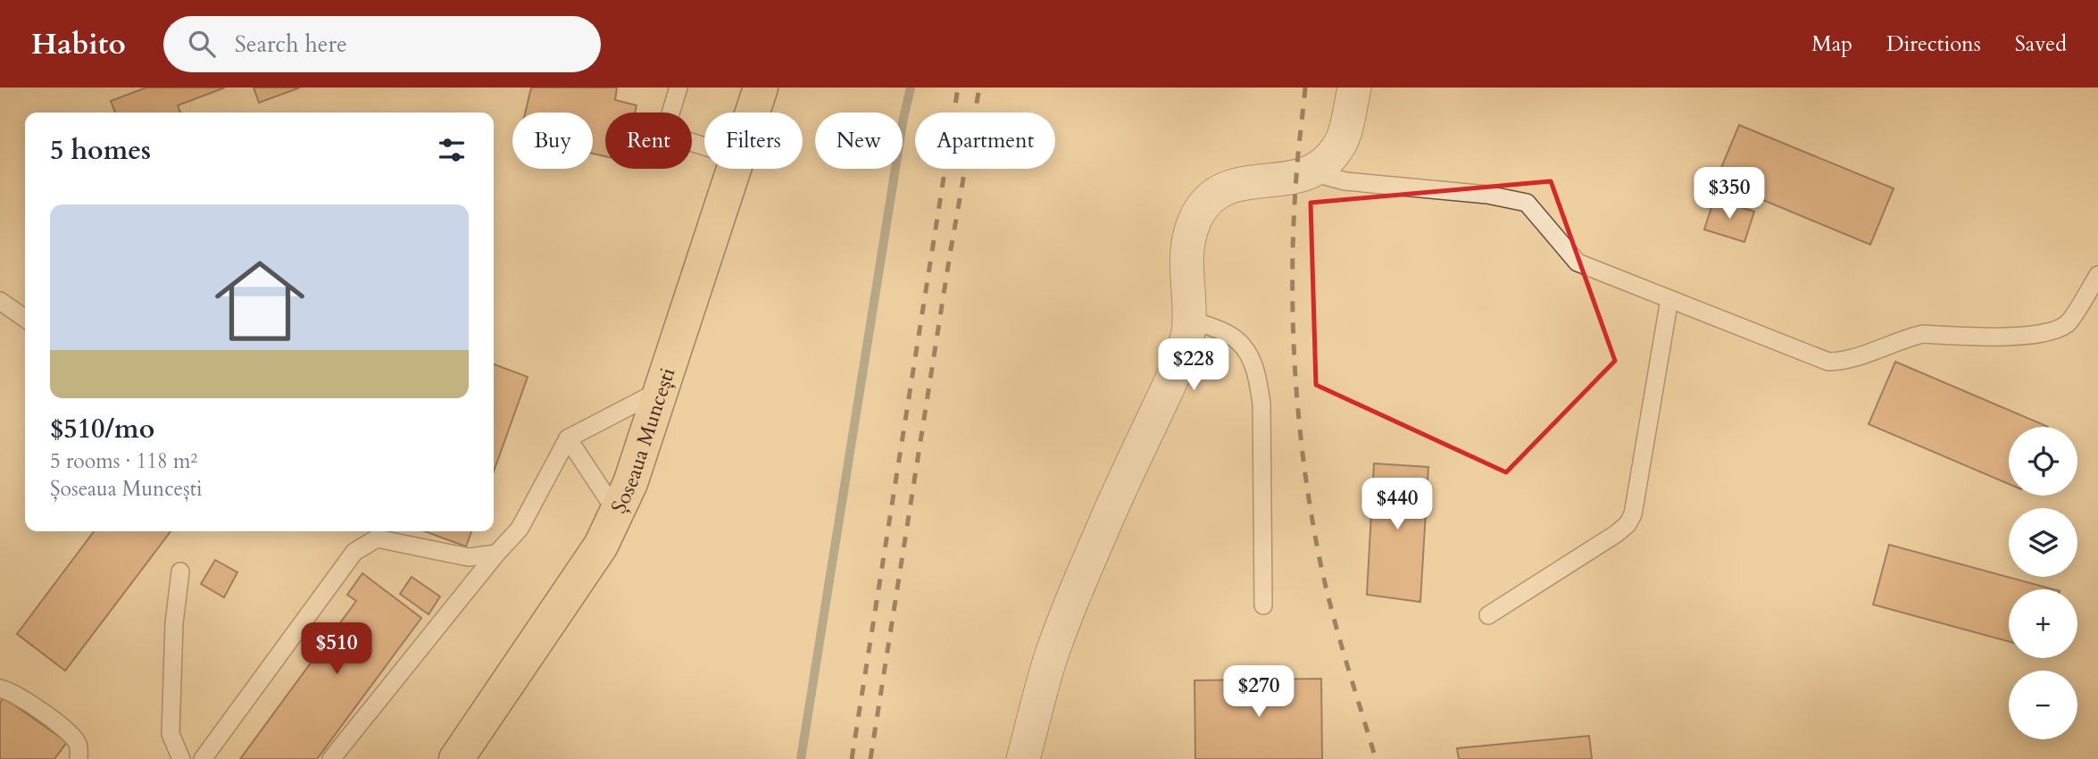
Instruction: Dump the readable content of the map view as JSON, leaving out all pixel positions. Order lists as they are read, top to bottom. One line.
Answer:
{"streets":{"main road":["Șoseaua Muncești"]},"page":{"header":"Habito","search":"Search here","nav":["Map","Directions","Saved"],"chip":["Buy","Rent","Filters","New","Apartment"],"heading":"5 homes","price":["$350","$228","$440","$510","$270"],"list":[{"name":"$510/mo","note":"5 rooms · 118 m² · Șoseaua Muncești"}],"map_buttons":["+","−"]}}
